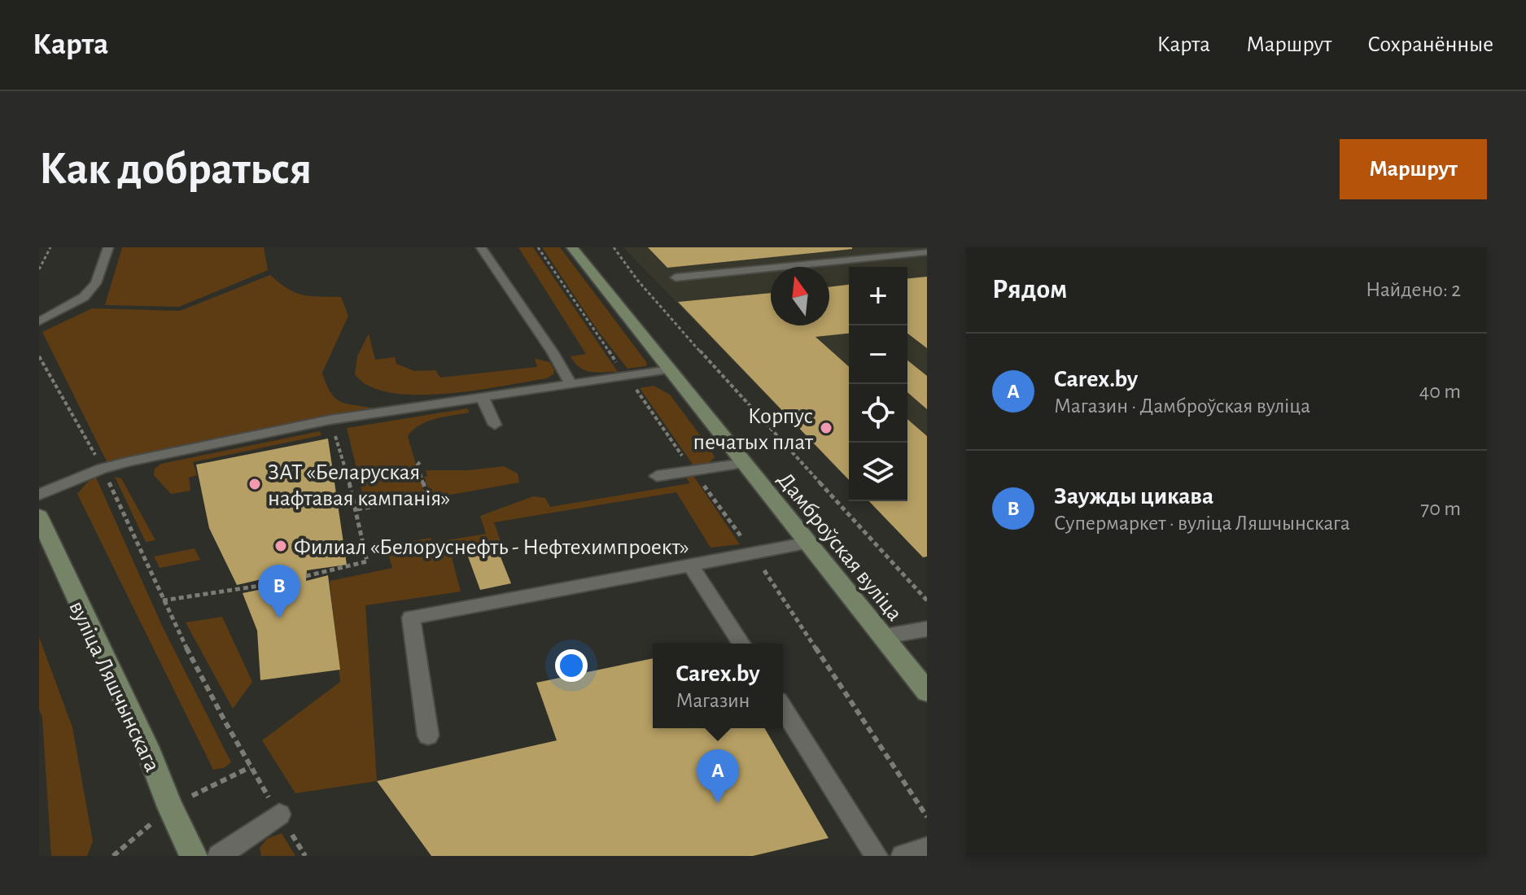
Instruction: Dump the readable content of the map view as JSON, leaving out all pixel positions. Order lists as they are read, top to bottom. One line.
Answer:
{"streets":{"street":["Дамброўская вуліца","вуліца Ляшчынскага"]},"places":["Корпус печатых плат","ЗАТ «Беларуская нафтавая кампанія»","Филиал «Белоруснефть - Нефтехимпроект»"],"north":"top","page":{"header":"Карта","nav":["Карта","Маршрут","Сохранённые"],"buttons":"Маршрут","title":"Как добраться","heading":["Рядом","Найдено: 2"],"map_buttons":["+","−"],"list":[{"mark":"A","name":"Carex.by","note":"Магазин · Дамброўская вуліца","value":"40 m"},{"mark":"B","name":"Заужды цикава","note":"Супермаркет · вуліца Ляшчынскага","value":"70 m"}],"pins":["B","A"],"popup":["Carex.by","Магазин"]}}
